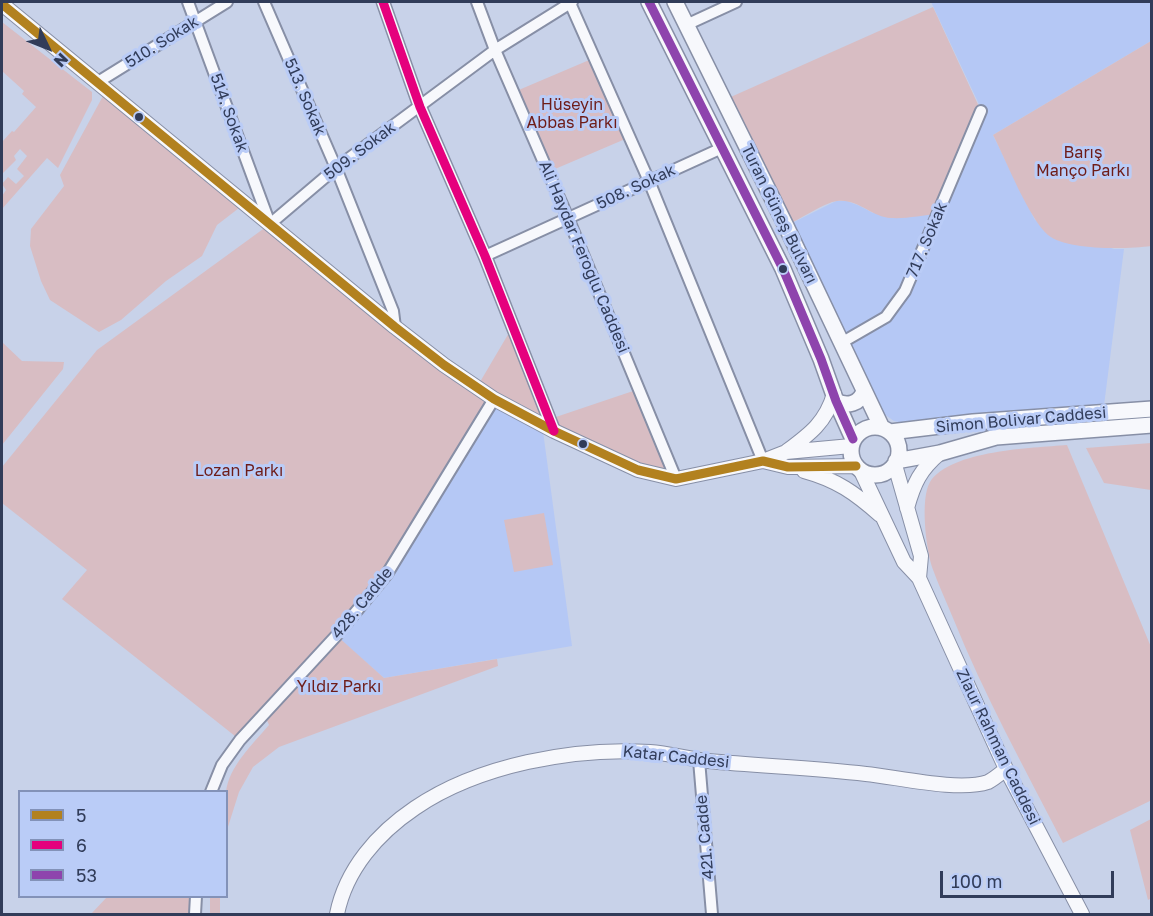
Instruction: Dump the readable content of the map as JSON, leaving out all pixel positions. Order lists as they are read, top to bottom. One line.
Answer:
{"streets":{"main road":["Turan Güneş Bulvarı","Simon Bolivar Caddesi","Ziaur Rahman Caddesi","Katar Caddesi"],"street":["510. Sokak","513. Sokak","514. Sokak","509. Sokak","508. Sokak","717. Sokak","Ali Haydar Feroğlu Caddesi","428. Cadde","421. Cadde"]},"crossings":[["510. Sokak","514. Sokak"],["513. Sokak","509. Sokak"],["514. Sokak","509. Sokak"],["509. Sokak","Ali Haydar Feroğlu Caddesi"],["508. Sokak","Turan Güneş Bulvarı"],["508. Sokak","Ali Haydar Feroğlu Caddesi"],["Turan Güneş Bulvarı","717. Sokak"],["Turan Güneş Bulvarı","Simon Bolivar Caddesi"],["Turan Güneş Bulvarı","Ziaur Rahman Caddesi"],["Simon Bolivar Caddesi","Ziaur Rahman Caddesi"],["Ziaur Rahman Caddesi","Katar Caddesi"],["Katar Caddesi","421. Cadde"]],"parks":["Hüseyin Abbas Parkı","Barış Manço Parkı","Lozan Parkı","Yıldız Parkı"],"lines":["transit line 6","transit line 53","transit line 5"],"legend":["5","6","53"],"scale_bar":"100 m","north":"bottom right"}
